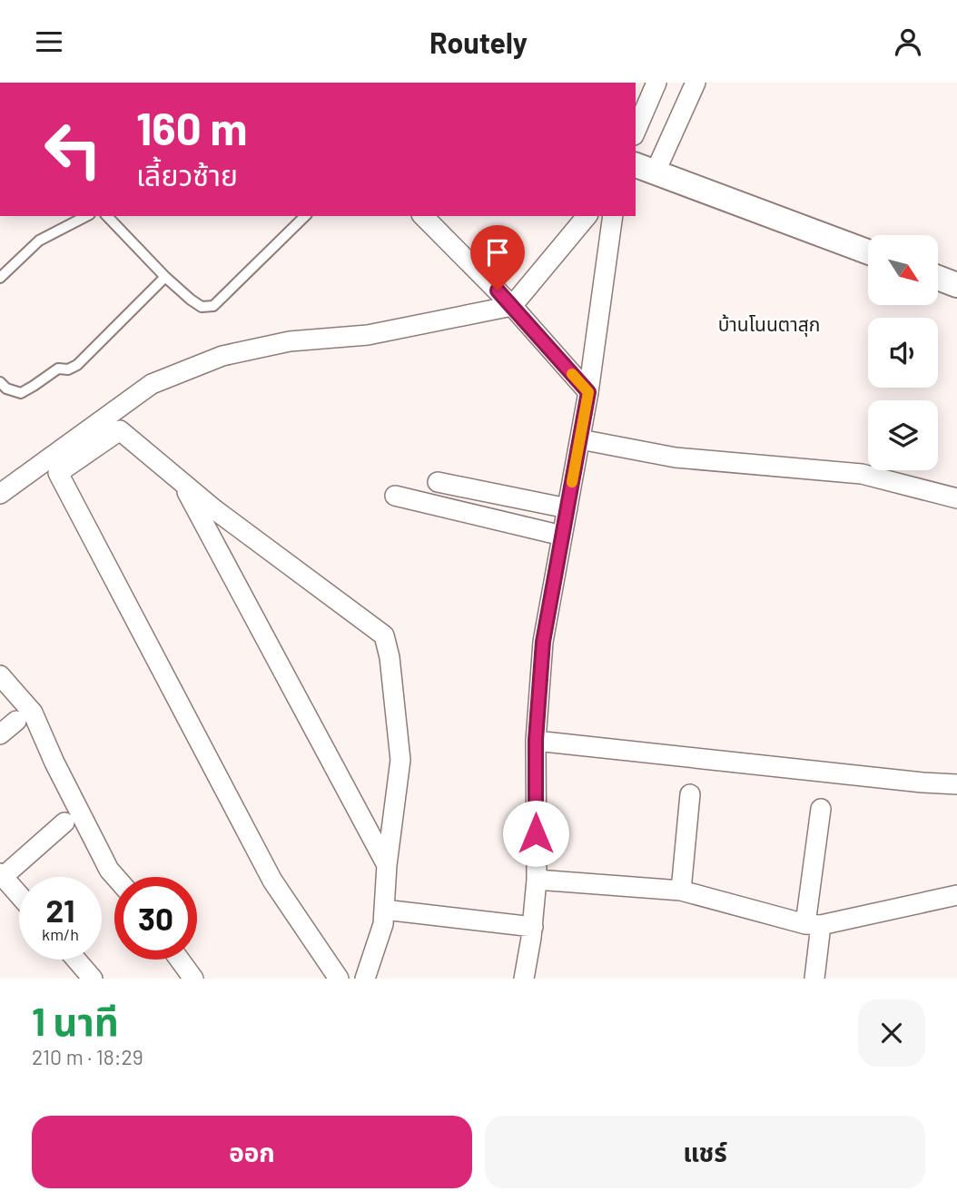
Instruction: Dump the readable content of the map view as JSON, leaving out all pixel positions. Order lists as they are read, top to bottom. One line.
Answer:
{"districts":["บ้านโนนตาสุก"],"north":"bottom right","page":{"header":"Routely","turn":["160 m","เลี้ยวซ้าย"],"speed":"21 km/h","limit":"30","heading":["1 นาที","210 m · 18:29"],"buttons":["ออก","แชร์"]}}
